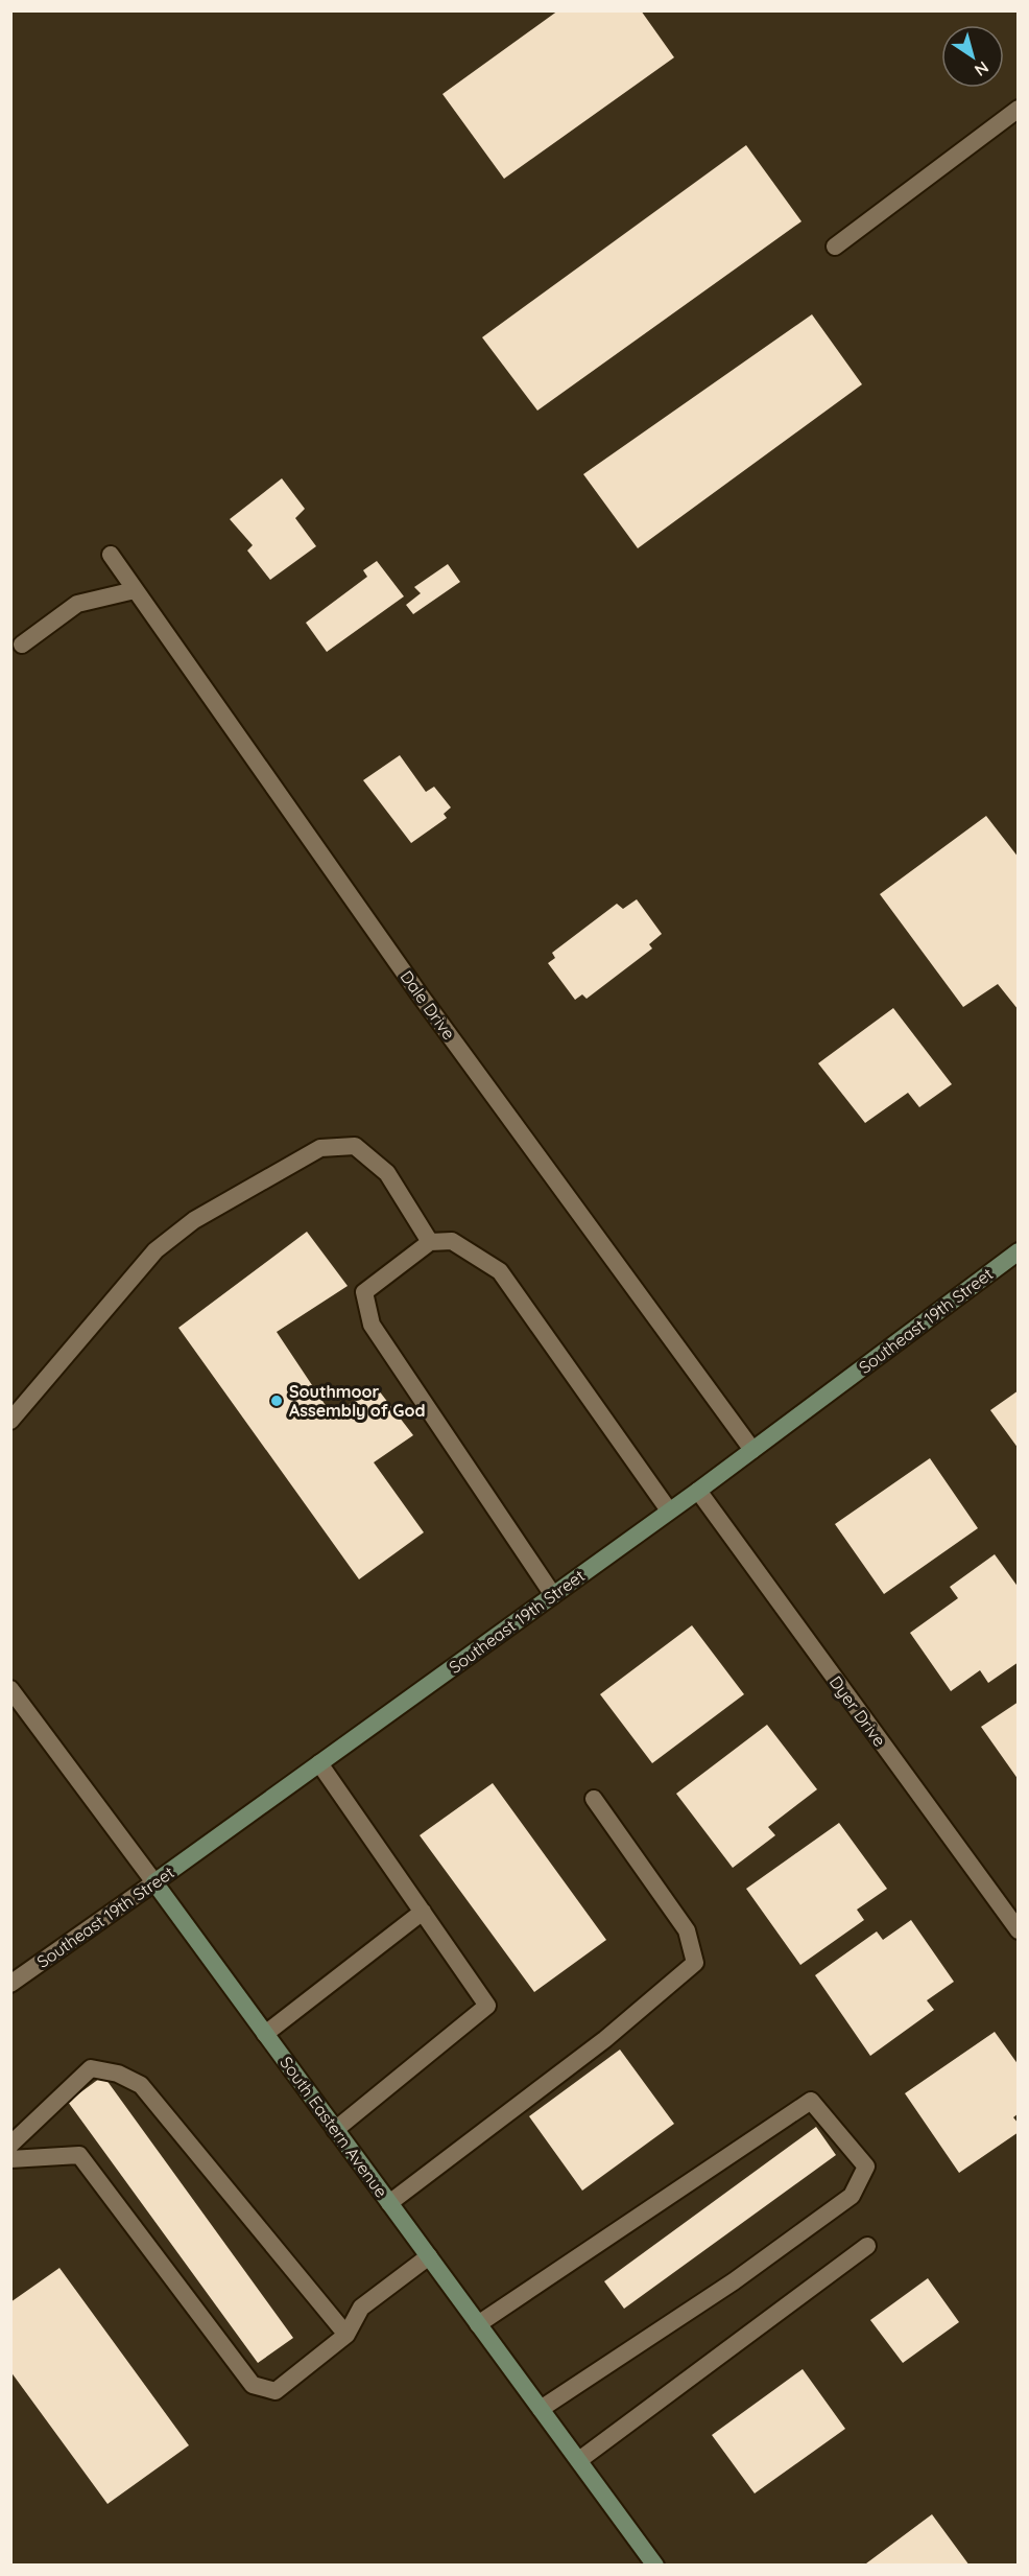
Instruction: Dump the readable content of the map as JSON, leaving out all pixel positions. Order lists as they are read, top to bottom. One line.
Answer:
{"streets":{"main road":["Southeast 19th Street","South Eastern Avenue"],"street":["Dale Drive","Dyer Drive"]},"crossings":[["Dale Drive","Southeast 19th Street"],["Southeast 19th Street","Dyer Drive"],["Southeast 19th Street","South Eastern Avenue"]],"places":["Southmoor Assembly of God"],"north":"bottom right"}
